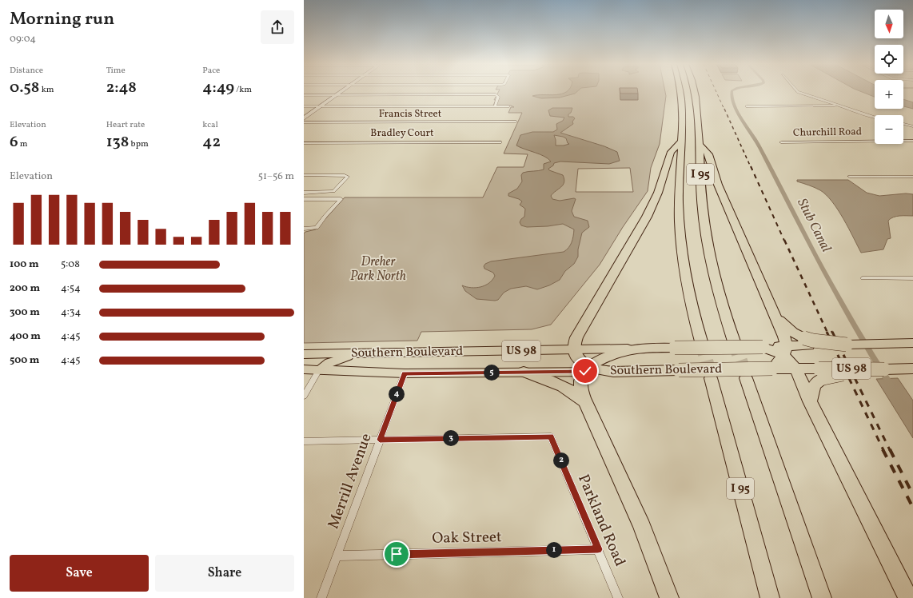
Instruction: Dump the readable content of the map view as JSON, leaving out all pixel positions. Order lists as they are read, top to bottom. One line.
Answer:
{"streets":{"highway":["I 95","US 98","Southern Boulevard"],"street":["Francis Street","Churchill Road","Bradley Court","Merrill Avenue","Parkland Road","Oak Street"]},"crossings":[["US 98","Southern Boulevard"],["Southern Boulevard","Merrill Avenue"],["Merrill Avenue","Parkland Road"],["Merrill Avenue","Oak Street"],["Parkland Road","Oak Street"]],"water":["Stub Canal"],"parks":["Dreher Park North"],"north":"bottom","page":{"heading":["Morning run","09:04"],"map_buttons":["+","−"],"stats":[["Distance","0.58 km"],["Time","2:48"],["Pace","4:49 /km"],["Elevation","6 m"],["Heart rate","138 bpm"],["kcal","42"]],"chart":["Elevation","51–56 m"],"list":[{"name":"100 m","note":"5:08"},{"name":"200 m","note":"4:54"},{"name":"300 m","note":"4:34"},{"name":"400 m","note":"4:45"},{"name":"500 m","note":"4:45"}],"pins":["5","4","3","2","1"],"buttons":["Save","Share"]}}
